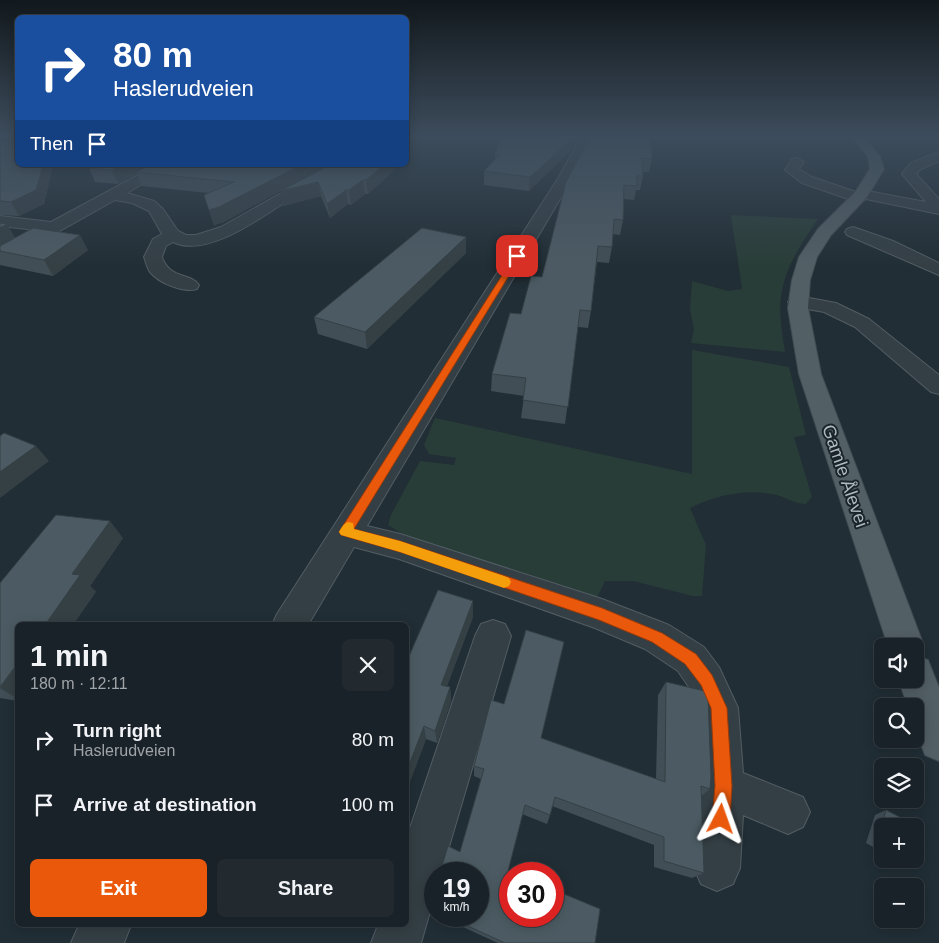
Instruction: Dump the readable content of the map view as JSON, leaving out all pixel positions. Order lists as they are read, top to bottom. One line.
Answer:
{"streets":{"main road":["Gamle Ålevei"]},"page":{"turn":["80 m","Haslerudveien"],"then":"Then","heading":["1 min","180 m · 12:11"],"map_buttons":["+","−"],"list":[{"name":"Turn right","note":"Haslerudveien","value":"80 m"},{"name":"Arrive at destination","value":"100 m"}],"buttons":["Exit","Share"],"speed":"19 km/h","limit":"30"}}
